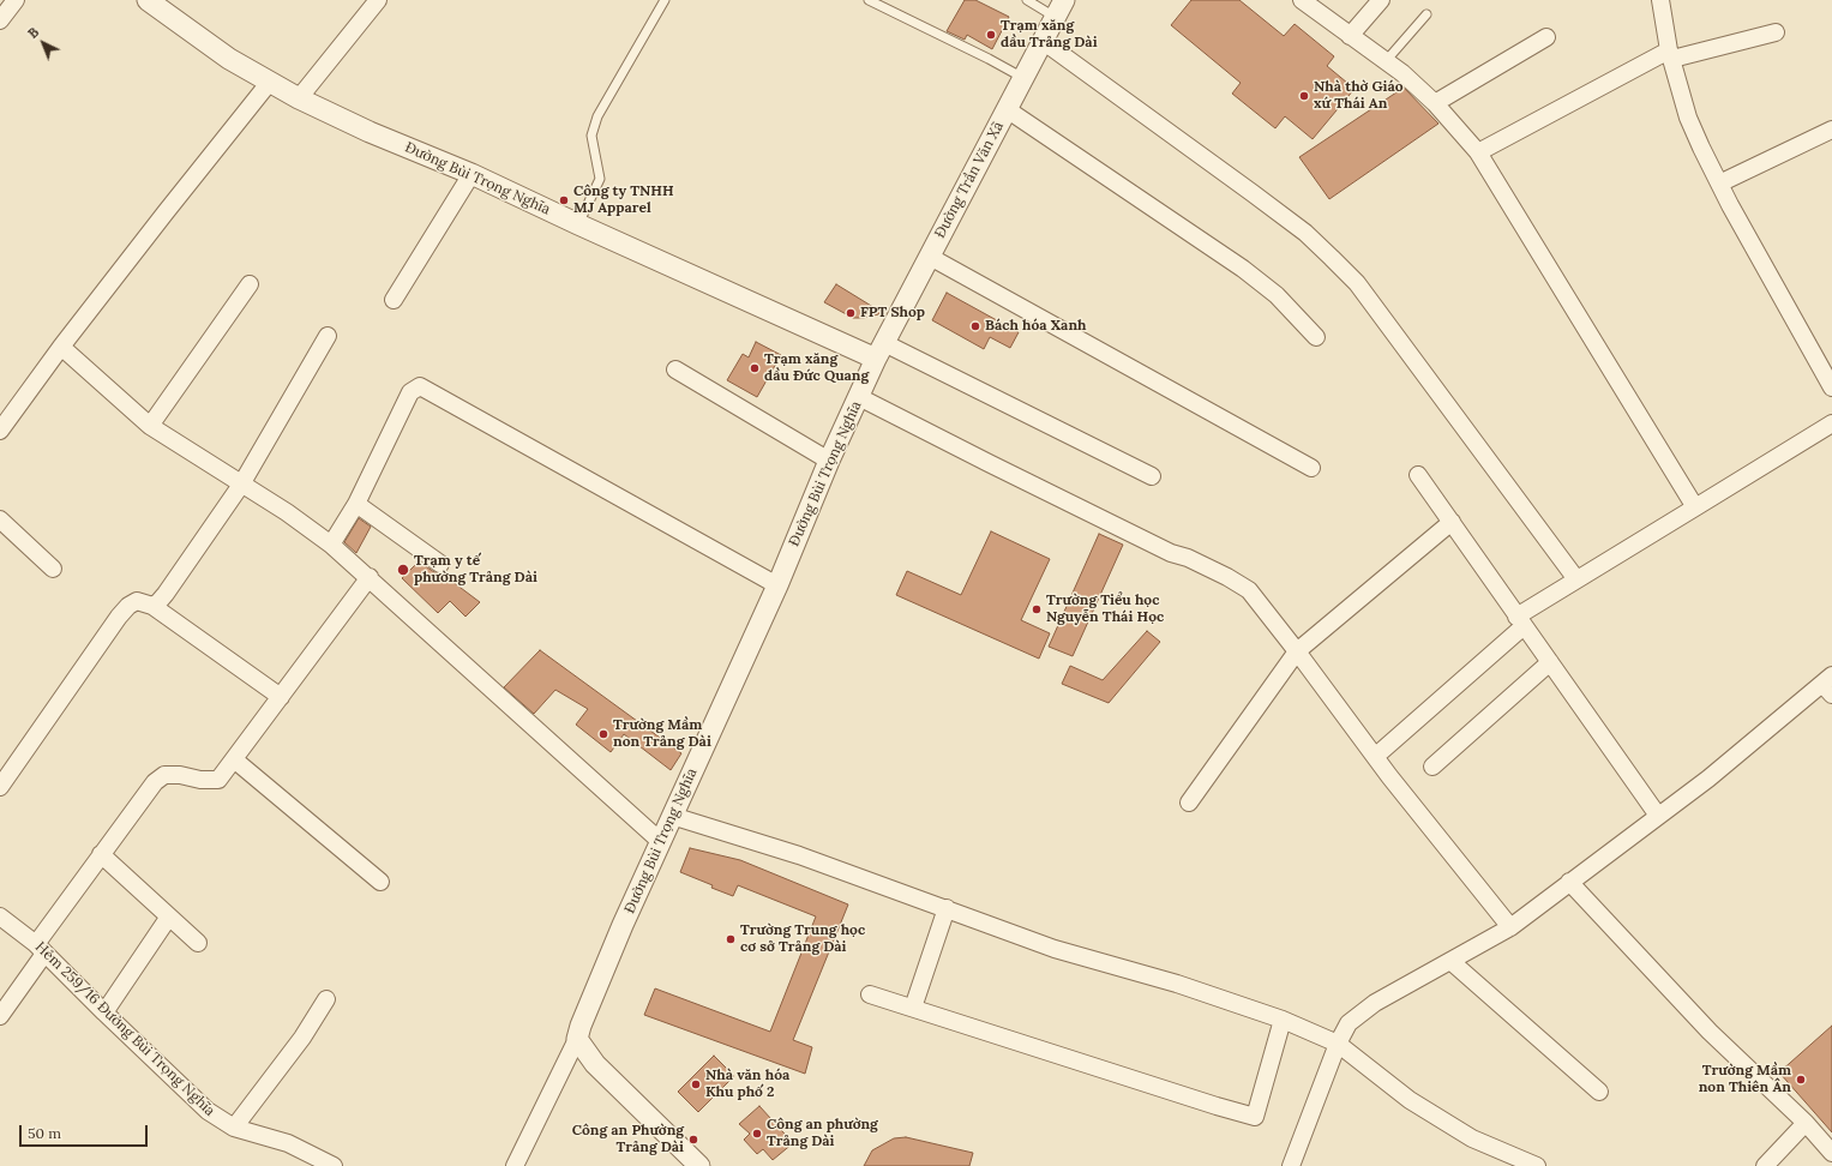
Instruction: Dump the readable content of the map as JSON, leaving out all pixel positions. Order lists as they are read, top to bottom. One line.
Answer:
{"streets":{"street":["Đường Bùi Trọng Nghĩa","Đường Trần Văn Xã","Hẻm 259/16 Đường Bùi Trọng Nghĩa"]},"crossings":[["Đường Bùi Trọng Nghĩa","Đường Trần Văn Xã"]],"places":["Trạm xăng dầu Trảng Dài","Nhà thờ Giáo xứ Thái An","Công ty TNHH MJ Apparel","FPT Shop","Bách hóa Xanh","Trạm xăng dầu Đức Quang","Trạm y tế phường Trảng Dài","Trường Tiểu học Nguyễn Thái Học","Trường Mầm non Trảng Dài","Trường Trung học cơ sở Trảng Dài","Trường Mầm non Thiên Ân","Nhà văn hóa Khu phố 2","Công an phường Trảng Dài","Công an Phường Trảng Dài"],"scale_bar":"50 m","north":"top left"}
